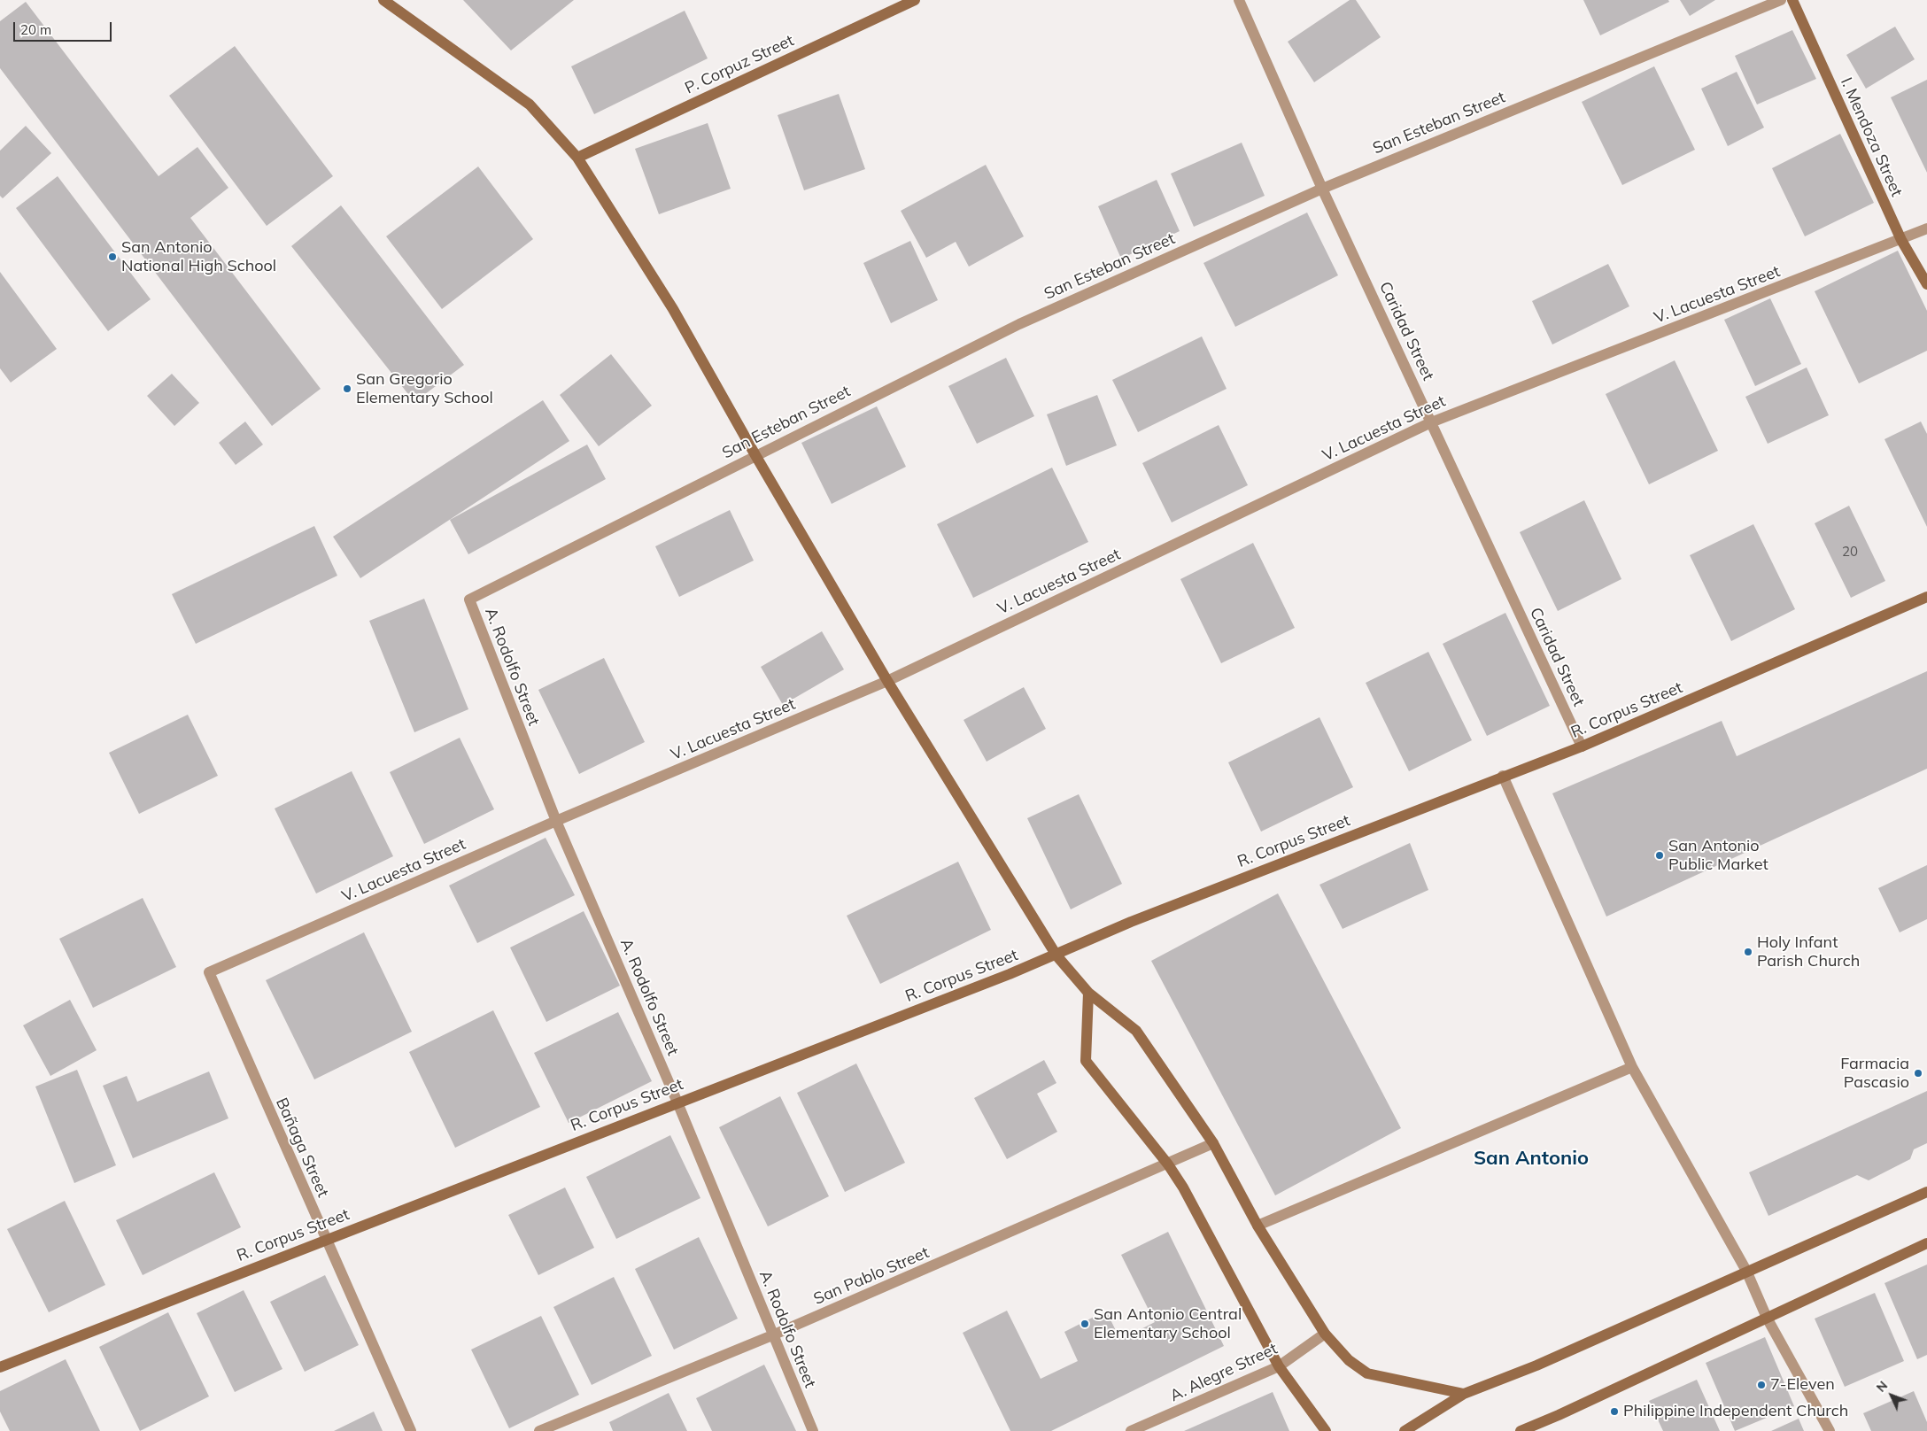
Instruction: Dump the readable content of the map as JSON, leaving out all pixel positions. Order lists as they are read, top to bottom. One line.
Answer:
{"streets":{"main road":["P. Corpuz Street","I. Mendoza Street","R. Corpus Street"],"street":["San Esteban Street","V. Lacuesta Street","Caridad Street","A. Rodolfo Street","Bañaga Street","San Pablo Street","A. Alegre Street"]},"crossings":[["San Esteban Street","Caridad Street"],["San Esteban Street","A. Rodolfo Street"],["I. Mendoza Street","V. Lacuesta Street"],["V. Lacuesta Street","Caridad Street"],["V. Lacuesta Street","A. Rodolfo Street"],["V. Lacuesta Street","Bañaga Street"],["Caridad Street","R. Corpus Street"],["A. Rodolfo Street","R. Corpus Street"],["A. Rodolfo Street","San Pablo Street"],["R. Corpus Street","Bañaga Street"]],"districts":["San Antonio"],"places":["San Antonio National High School","San Gregorio Elementary School","San Antonio Public Market","Holy Infant Parish Church","Farmacia Pascasio","San Antonio Central Elementary School","7-Eleven","Philippine Independent Church"],"house_numbers":["20"],"scale_bar":"20 m","north":"top left"}
